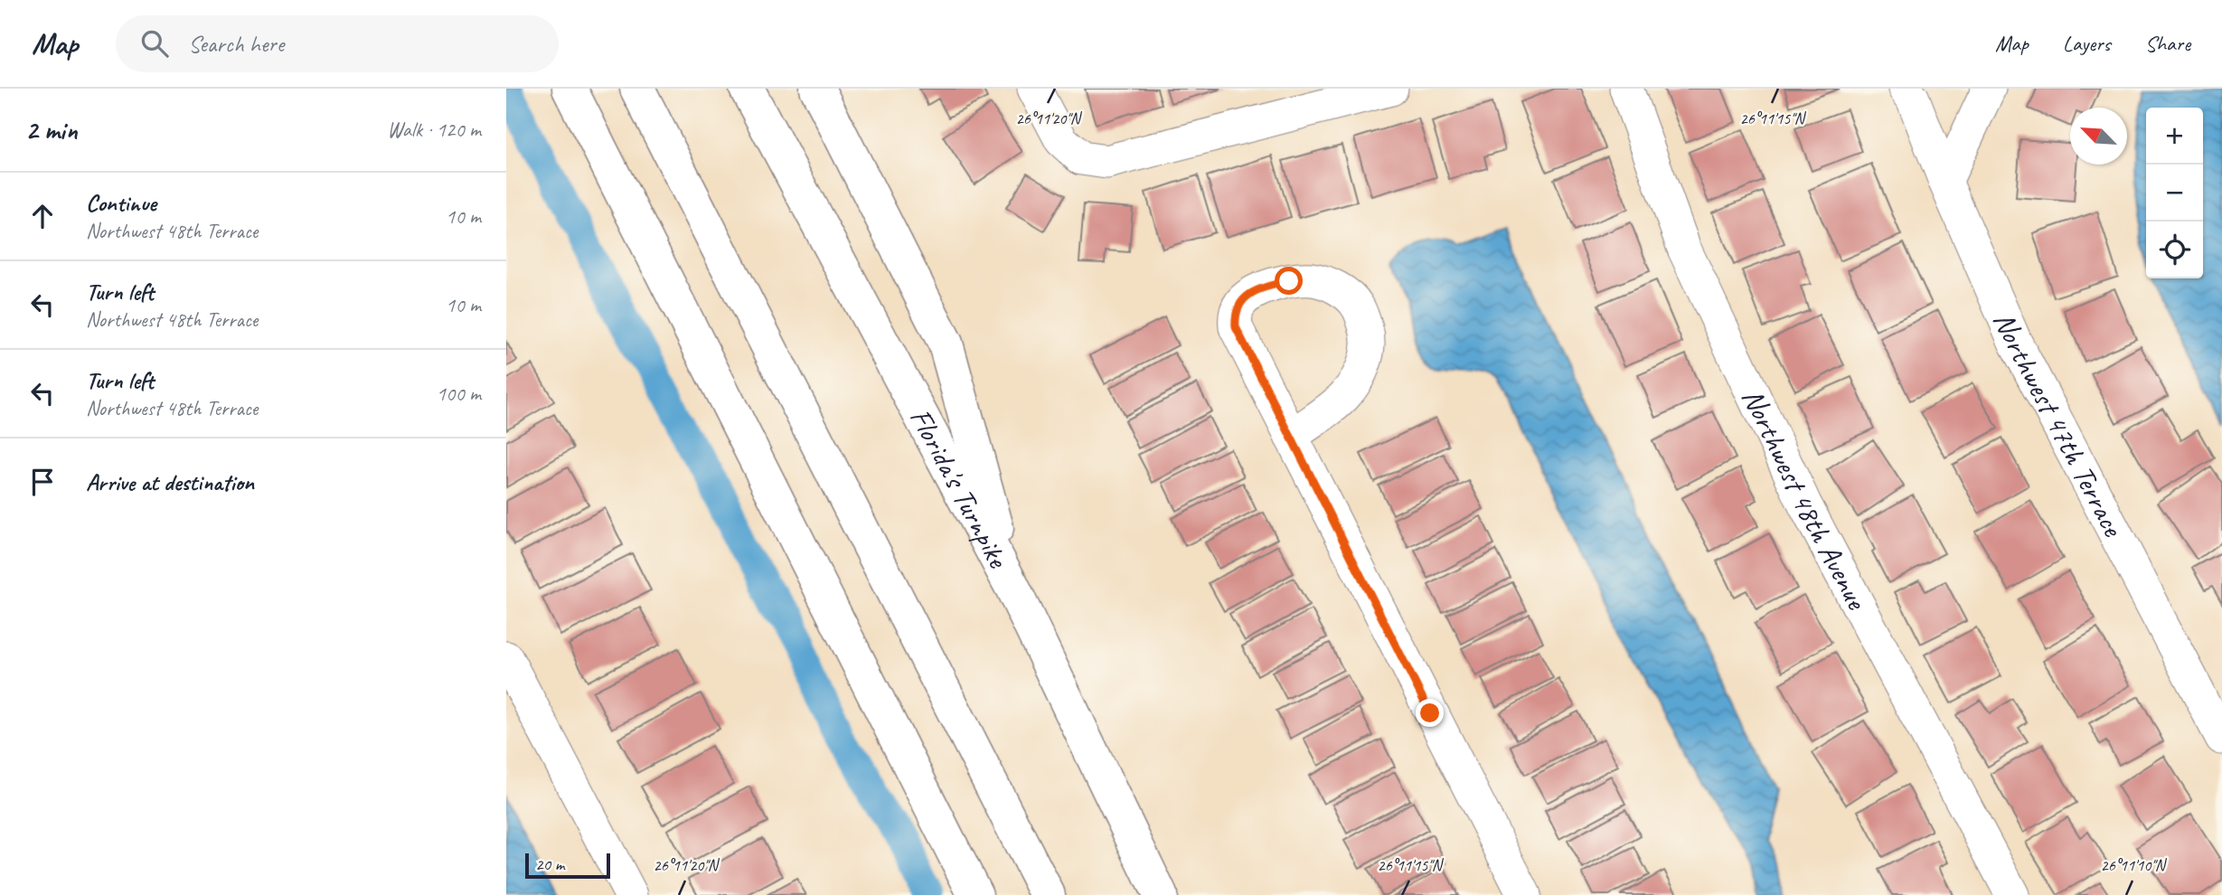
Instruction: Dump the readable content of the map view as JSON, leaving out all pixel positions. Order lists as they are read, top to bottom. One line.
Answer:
{"streets":{"highway":["Florida's Turnpike"],"street":["Northwest 47th Terrace","Northwest 48th Avenue"]},"scale_bar":"20 m","north":"top left","page":{"header":"Map","search":"Search here","nav":["Map","Layers","Share"],"heading":["2 min","Walk · 120 m"],"map_buttons":["+","−"],"list":[["Continue","Northwest 48th Terrace","10 m"],["Turn left","Northwest 48th Terrace","10 m"],["Turn left","Northwest 48th Terrace","100 m"],"Arrive at destination"],"scale":"20 m"},"coordinates":["26°11'20\"N","26°11'15\"N","26°11'10\"N"]}
